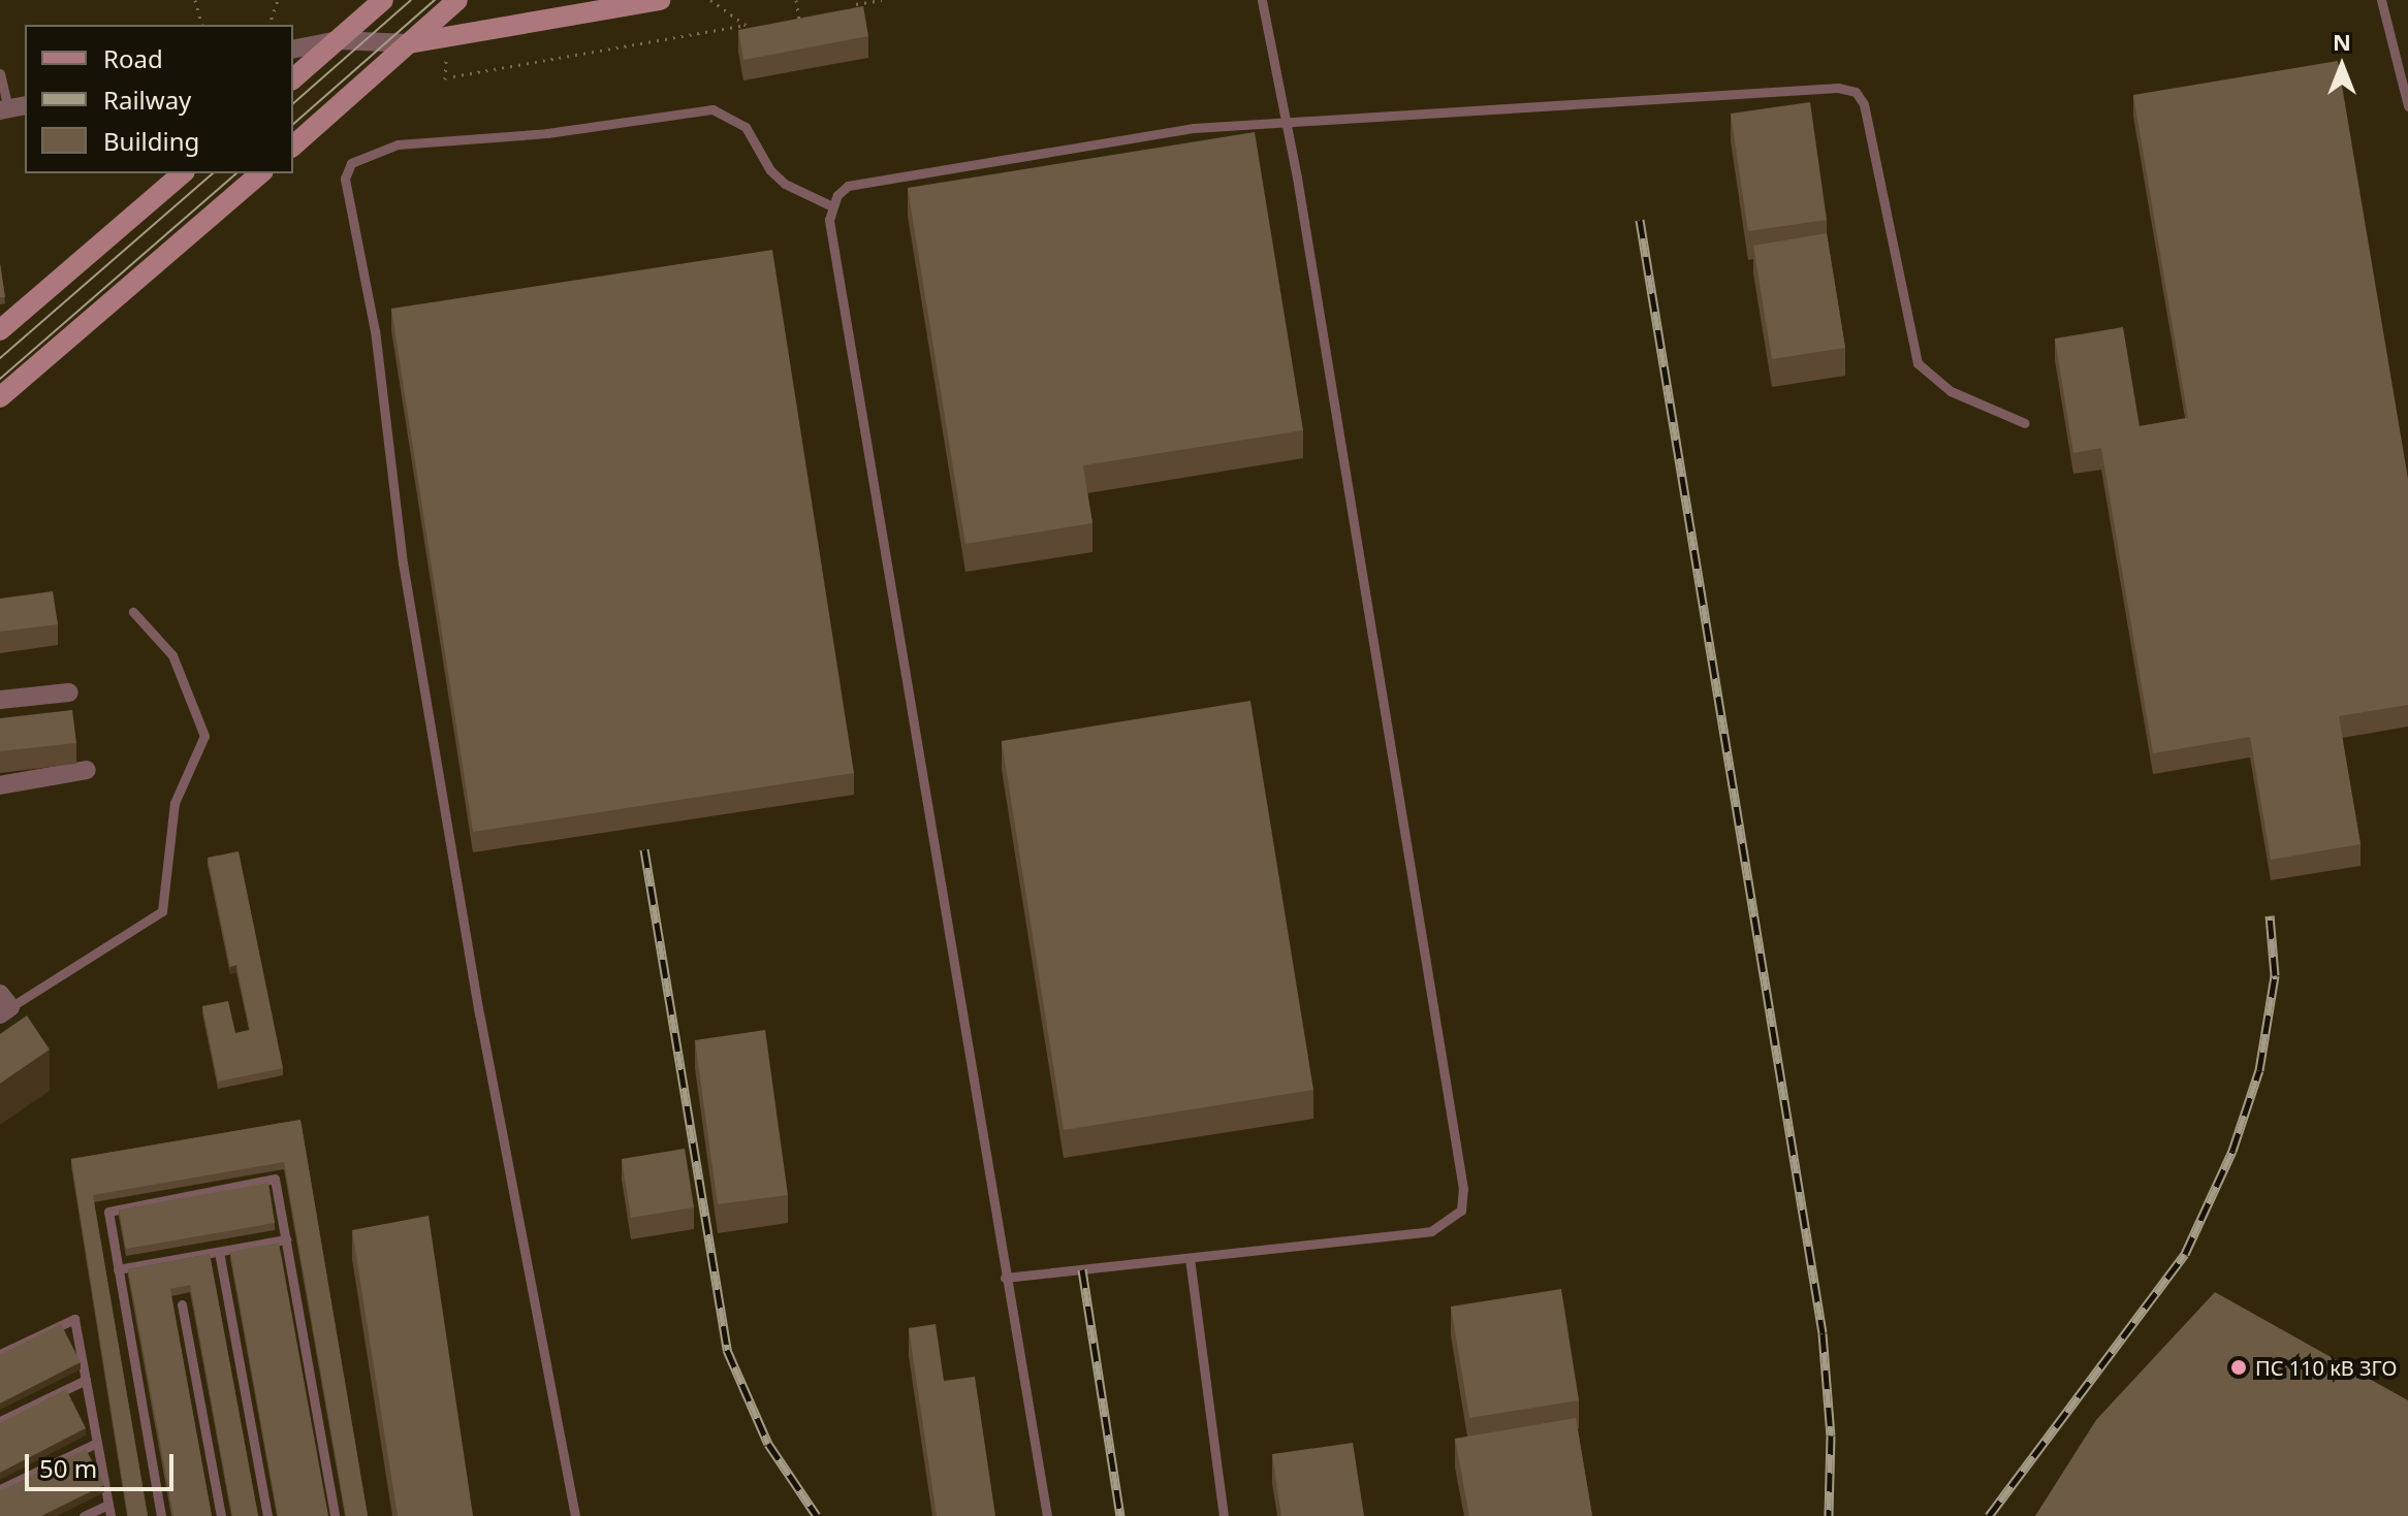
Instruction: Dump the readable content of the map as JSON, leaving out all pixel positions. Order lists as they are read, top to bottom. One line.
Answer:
{"places":["ПС 110 кВ ЗГО"],"legend":["Road","Railway","Building"],"scale_bar":"50 m","north":"top"}
